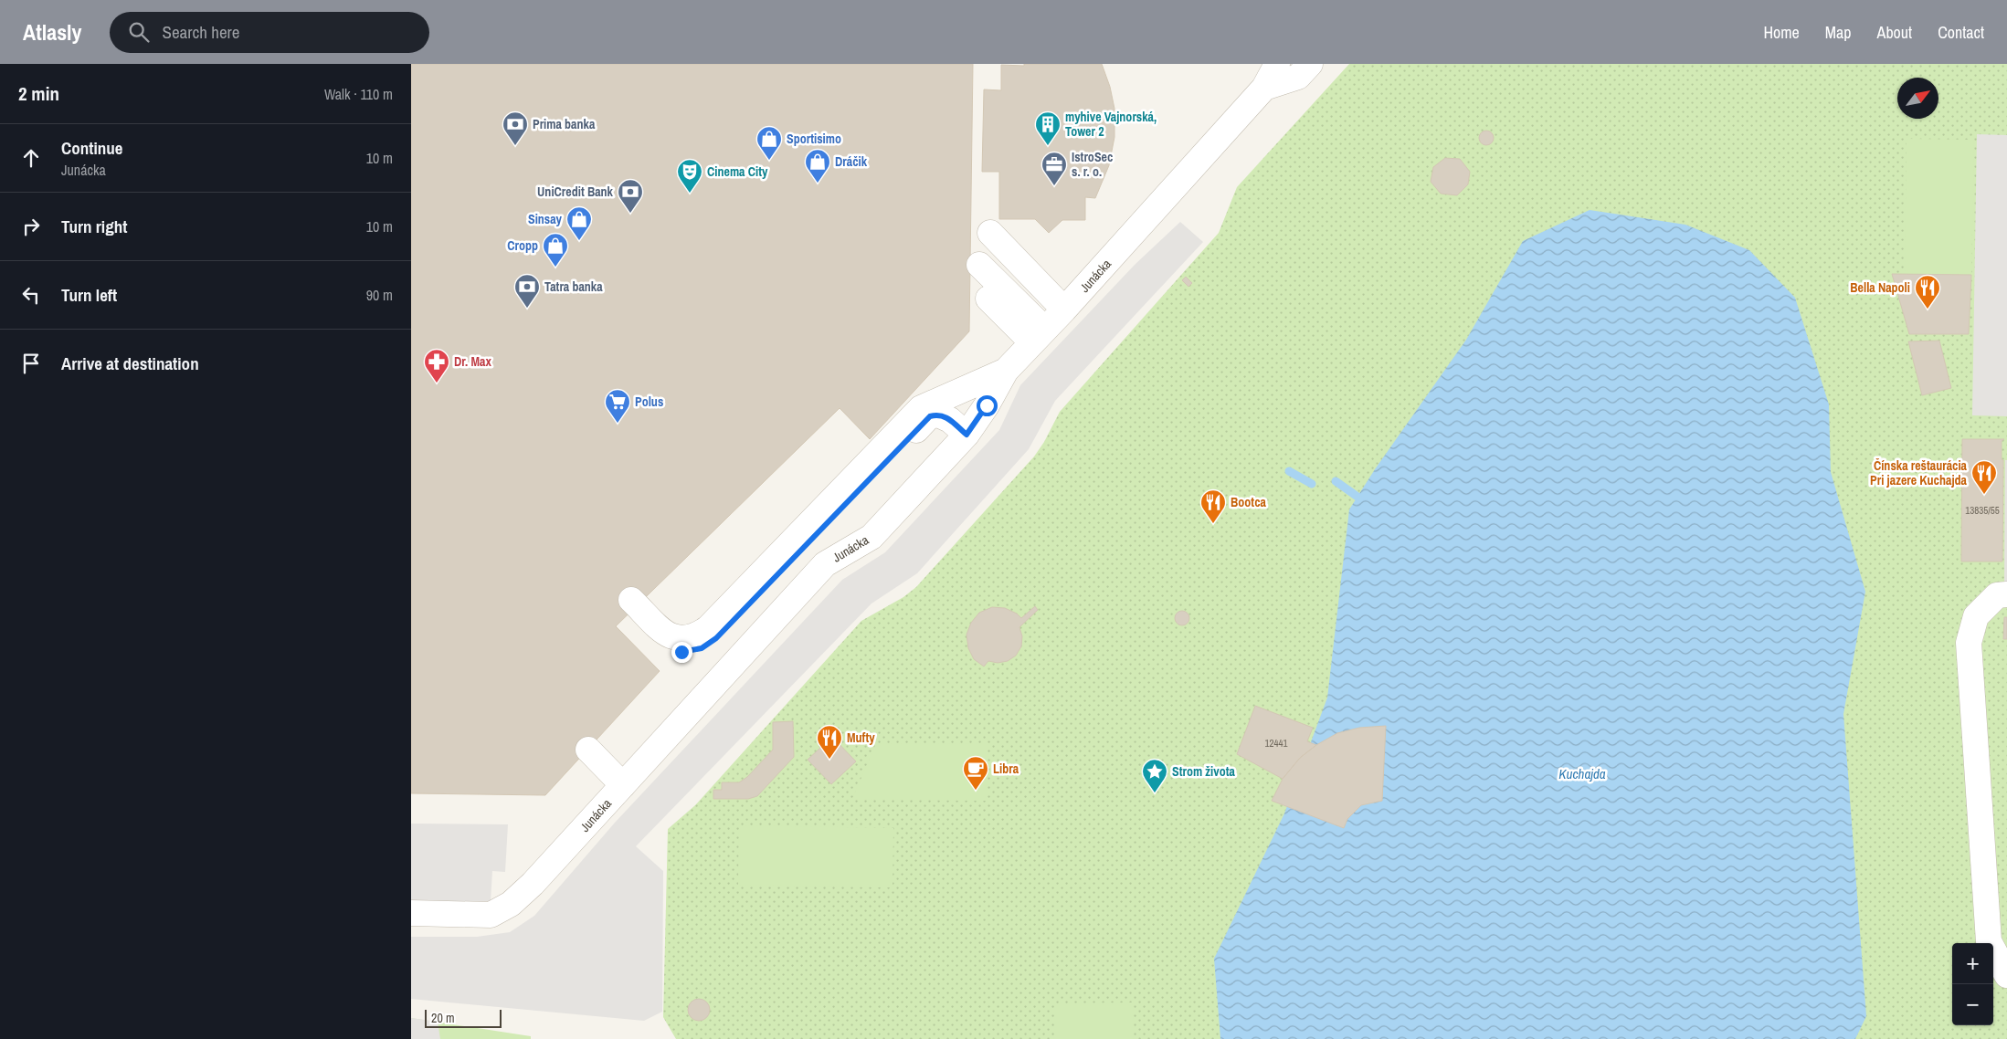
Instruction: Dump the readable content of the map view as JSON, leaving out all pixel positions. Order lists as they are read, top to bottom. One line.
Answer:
{"streets":{"street":["Junácka"]},"water":["Kuchajda"],"places":{"bank":["Prima banka","UniCredit Bank","Tatra banka"],"building":["myhive Vajnorská, Tower 2"],"shop":["Sportisimo","Dráčik","Sinsay","Cropp"],"office":["IstroSec s. r. o."],"theatre":["Cinema City"],"restaurant":["Bella Napoli","Čínska reštaurácia Pri jazere Kuchajda","Bootca","Mufty"],"pharmacy":["Dr. Max"],"supermarket":["Polus"],"cafe":["Libra"],"place":["Strom života"]},"house_numbers":["13835/55","12441"],"scale_bar":"20 m","north":"top right","page":{"header":"Atlasly","search":"Search here","nav":["Home","Map","About","Contact"],"heading":["2 min","Walk · 110 m"],"list":[["Continue","Junácka","10 m"],["Turn right","10 m"],["Turn left","90 m"],"Arrive at destination"],"map_buttons":["+","−"],"scale":"20 m"}}
